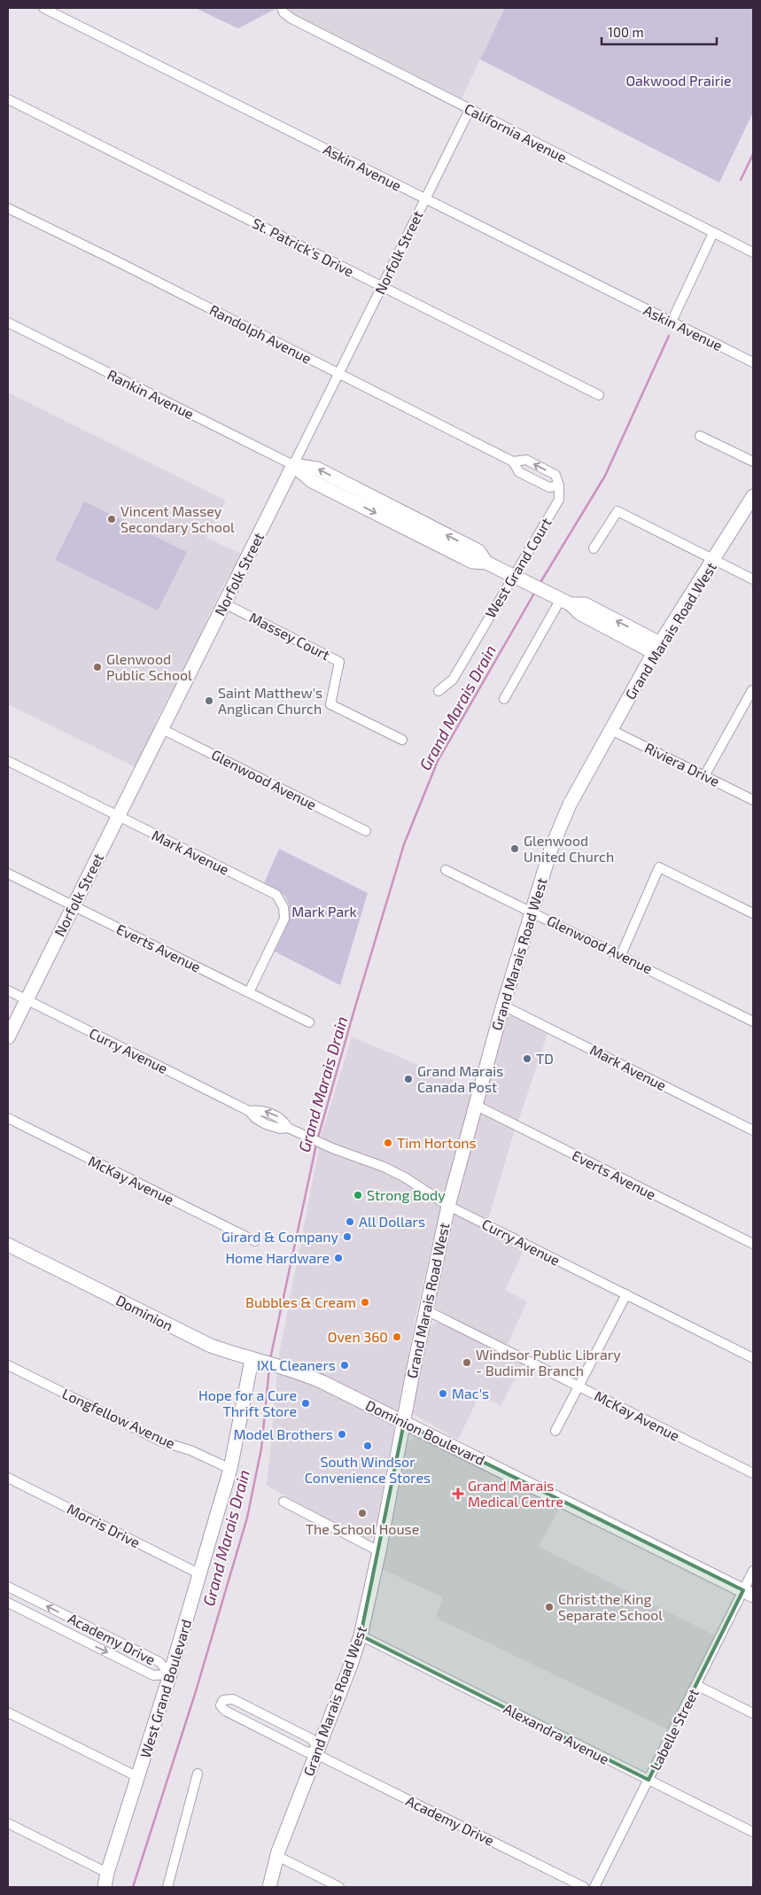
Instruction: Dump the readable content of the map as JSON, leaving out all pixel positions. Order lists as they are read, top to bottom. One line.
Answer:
{"streets":{"street":["California Avenue","Askin Avenue","St. Patrick's Drive","Norfolk Street","Randolph Avenue","Rankin Avenue","West Grand Court","Grand Marais Road West","Massey Court","Riviera Drive","Glenwood Avenue","Mark Avenue","Everts Avenue","Curry Avenue","McKay Avenue","Dominion","Longfellow Avenue","Dominion Boulevard","Morris Drive","Academy Drive","West Grand Boulevard","Labelle Street","Alexandra Avenue"]},"crossings":[["California Avenue","Norfolk Street"],["Askin Avenue","Norfolk Street"],["St. Patrick's Drive","Norfolk Street"],["Norfolk Street","Randolph Avenue"],["Norfolk Street","Rankin Avenue"],["Norfolk Street","Massey Court"],["Norfolk Street","Glenwood Avenue"],["Norfolk Street","Mark Avenue"],["Norfolk Street","Everts Avenue"],["Norfolk Street","Curry Avenue"],["Randolph Avenue","West Grand Court"],["Rankin Avenue","West Grand Court"],["Rankin Avenue","Grand Marais Road West"],["Grand Marais Road West","Riviera Drive"],["Grand Marais Road West","Glenwood Avenue"],["Grand Marais Road West","Mark Avenue"],["Grand Marais Road West","Everts Avenue"],["Grand Marais Road West","Curry Avenue"],["Grand Marais Road West","McKay Avenue"],["Grand Marais Road West","Dominion Boulevard"],["Grand Marais Road West","Academy Drive"],["Grand Marais Road West","Alexandra Avenue"],["Mark Avenue","Everts Avenue"],["Dominion","Dominion Boulevard"],["Dominion","West Grand Boulevard"],["Longfellow Avenue","West Grand Boulevard"],["Dominion Boulevard","Labelle Street"],["Morris Drive","West Grand Boulevard"],["Academy Drive","West Grand Boulevard"],["Labelle Street","Alexandra Avenue"]],"water":["Grand Marais Drain"],"parks":["Oakwood Prairie","Mark Park"],"places":{"other":["Vincent Massey Secondary School","Glenwood Public School","Saint Matthew's Anglican Church","Glenwood United Church","TD","Grand Marais Canada Post","Tim Hortons","Strong Body","All Dollars","Girard & Company","Home Hardware","Bubbles & Cream","Oven 360","Windsor Public Library - Budimir Branch","IXL Cleaners","Mac's","Hope for a Cure Thrift Store","Model Brothers","South Windsor Convenience Stores","The School House","Christ the King Separate School"],"health":["Grand Marais Medical Centre"]},"scale_bar":"100 m"}
